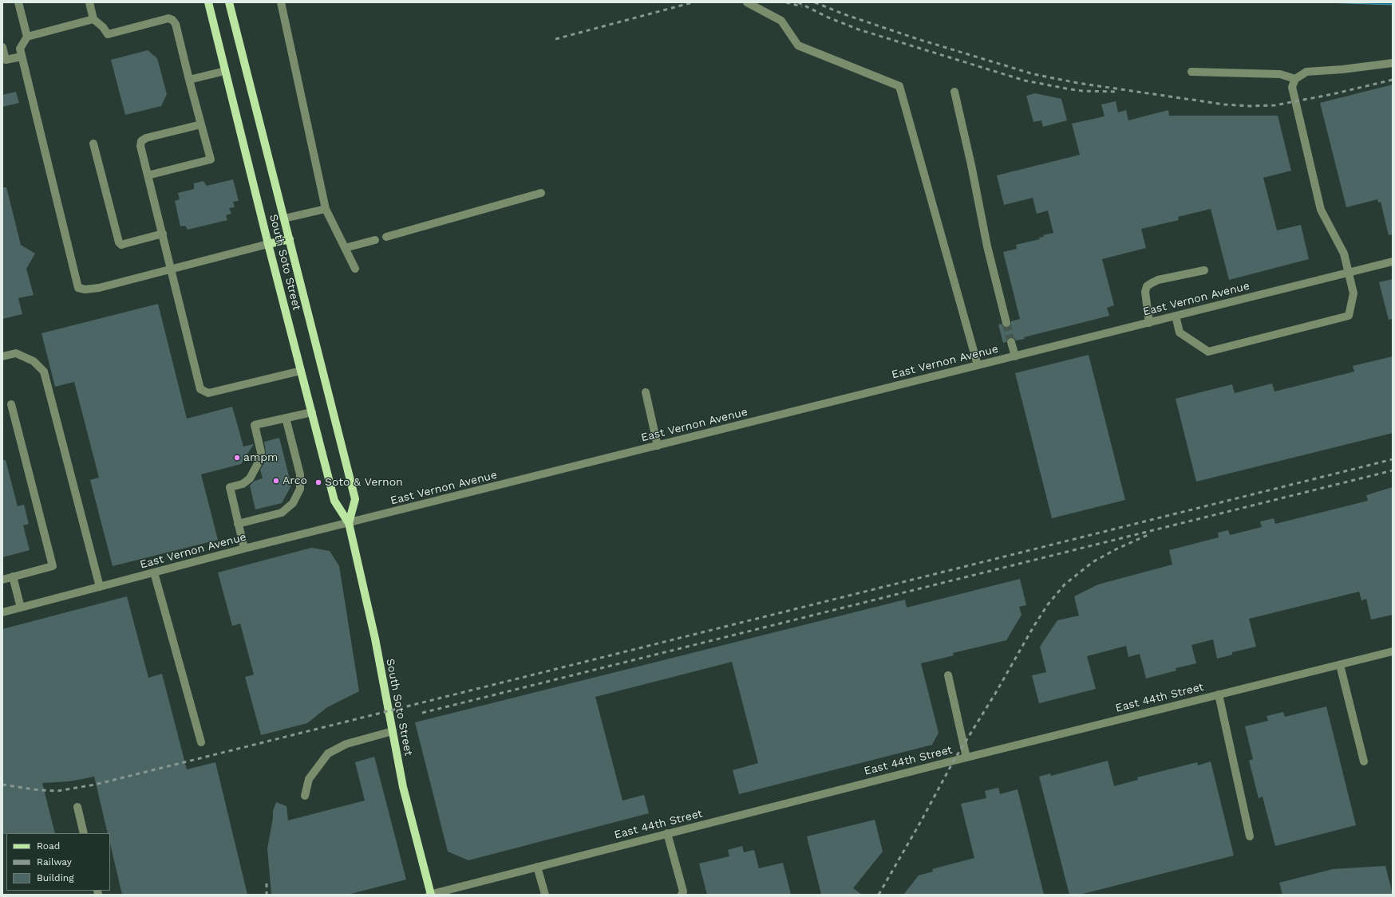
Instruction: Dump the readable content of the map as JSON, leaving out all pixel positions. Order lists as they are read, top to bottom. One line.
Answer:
{"streets":{"main road":["South Soto Street"],"street":["East Vernon Avenue","East 44th Street"]},"crossings":[["South Soto Street","East Vernon Avenue"],["South Soto Street","East 44th Street"]],"places":["ampm","Arco","Soto & Vernon"],"legend":["Road","Railway","Building"]}
